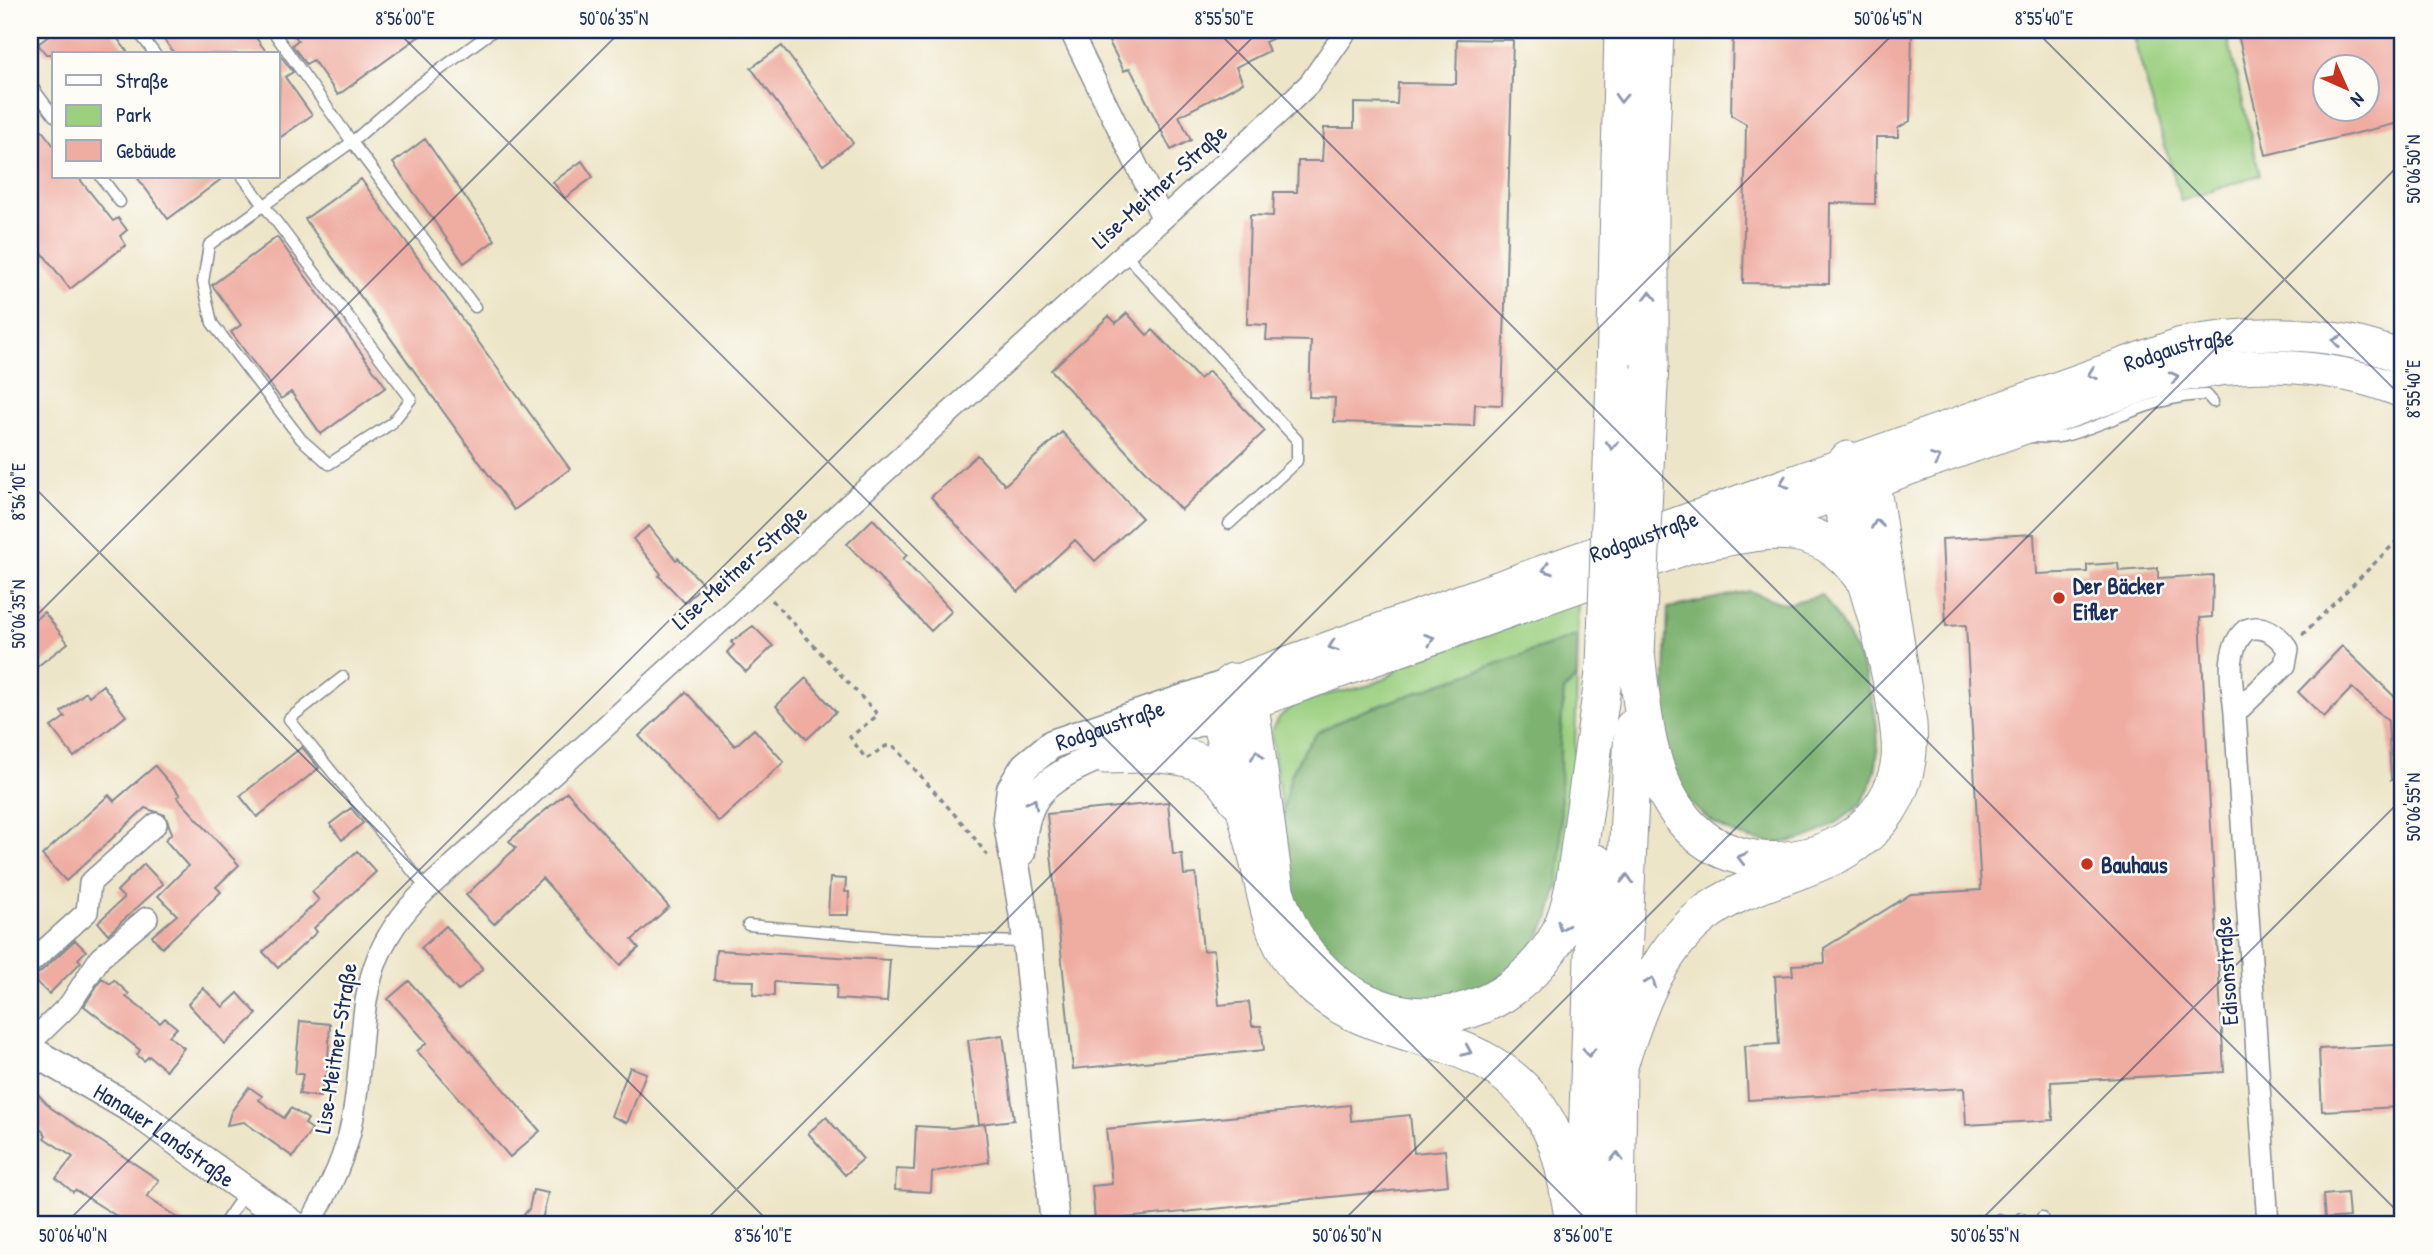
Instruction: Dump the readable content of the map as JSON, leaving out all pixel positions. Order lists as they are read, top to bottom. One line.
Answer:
{"streets":{"main road":["Rodgaustraße"],"street":["Lise-Meitner-Straße","Edisonstraße","Hanauer Landstraße"]},"places":["Der Bäcker Eifler","Bauhaus"],"legend":["Straße","Park","Gebäude"],"north":"bottom right","coordinates":["8°56'00\"E","50°06'35\"N","8°55'50\"E","50°06'45\"N","8°55'40\"E","50°06'50\"N","8°56'10\"E","50°06'55\"N","50°06'40\"N"]}
